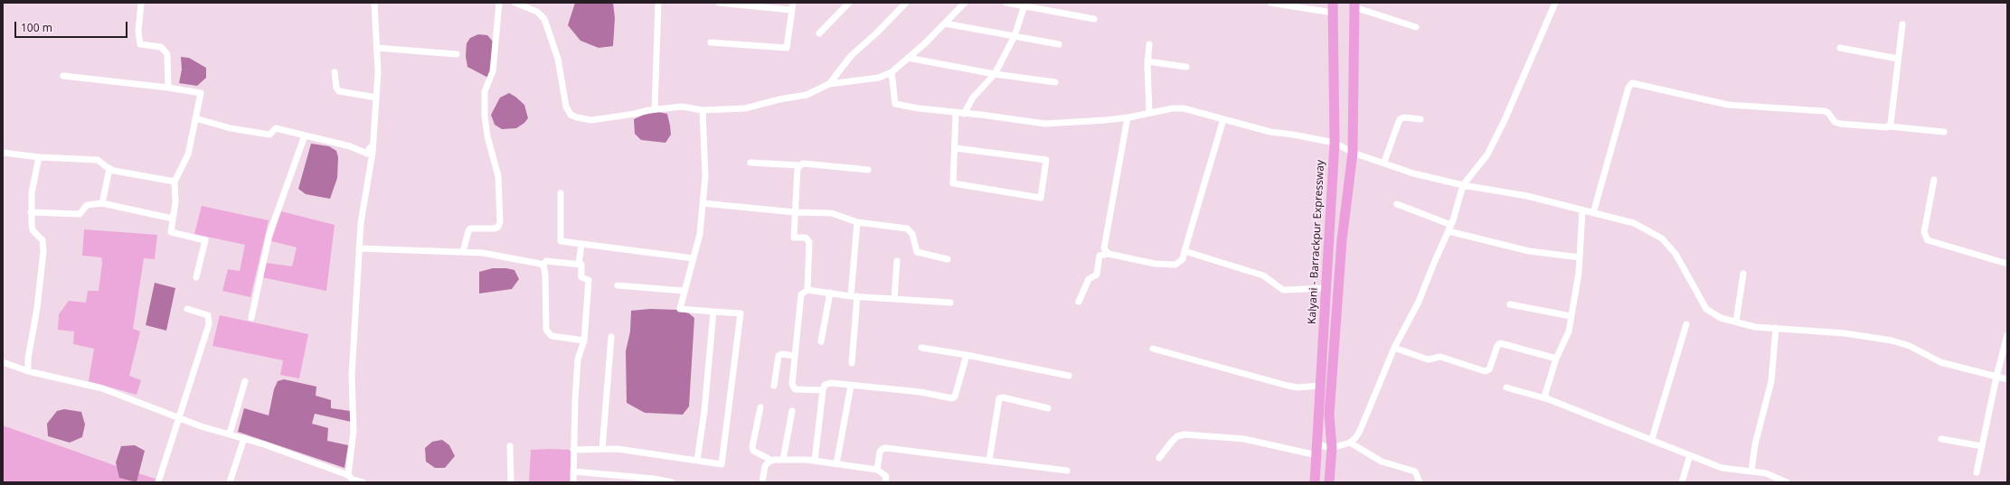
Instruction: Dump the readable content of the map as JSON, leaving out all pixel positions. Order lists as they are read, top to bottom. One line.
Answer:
{"streets":{"highway":["Kalyani - Barrackpur Expressway"]},"scale_bar":"100 m"}
